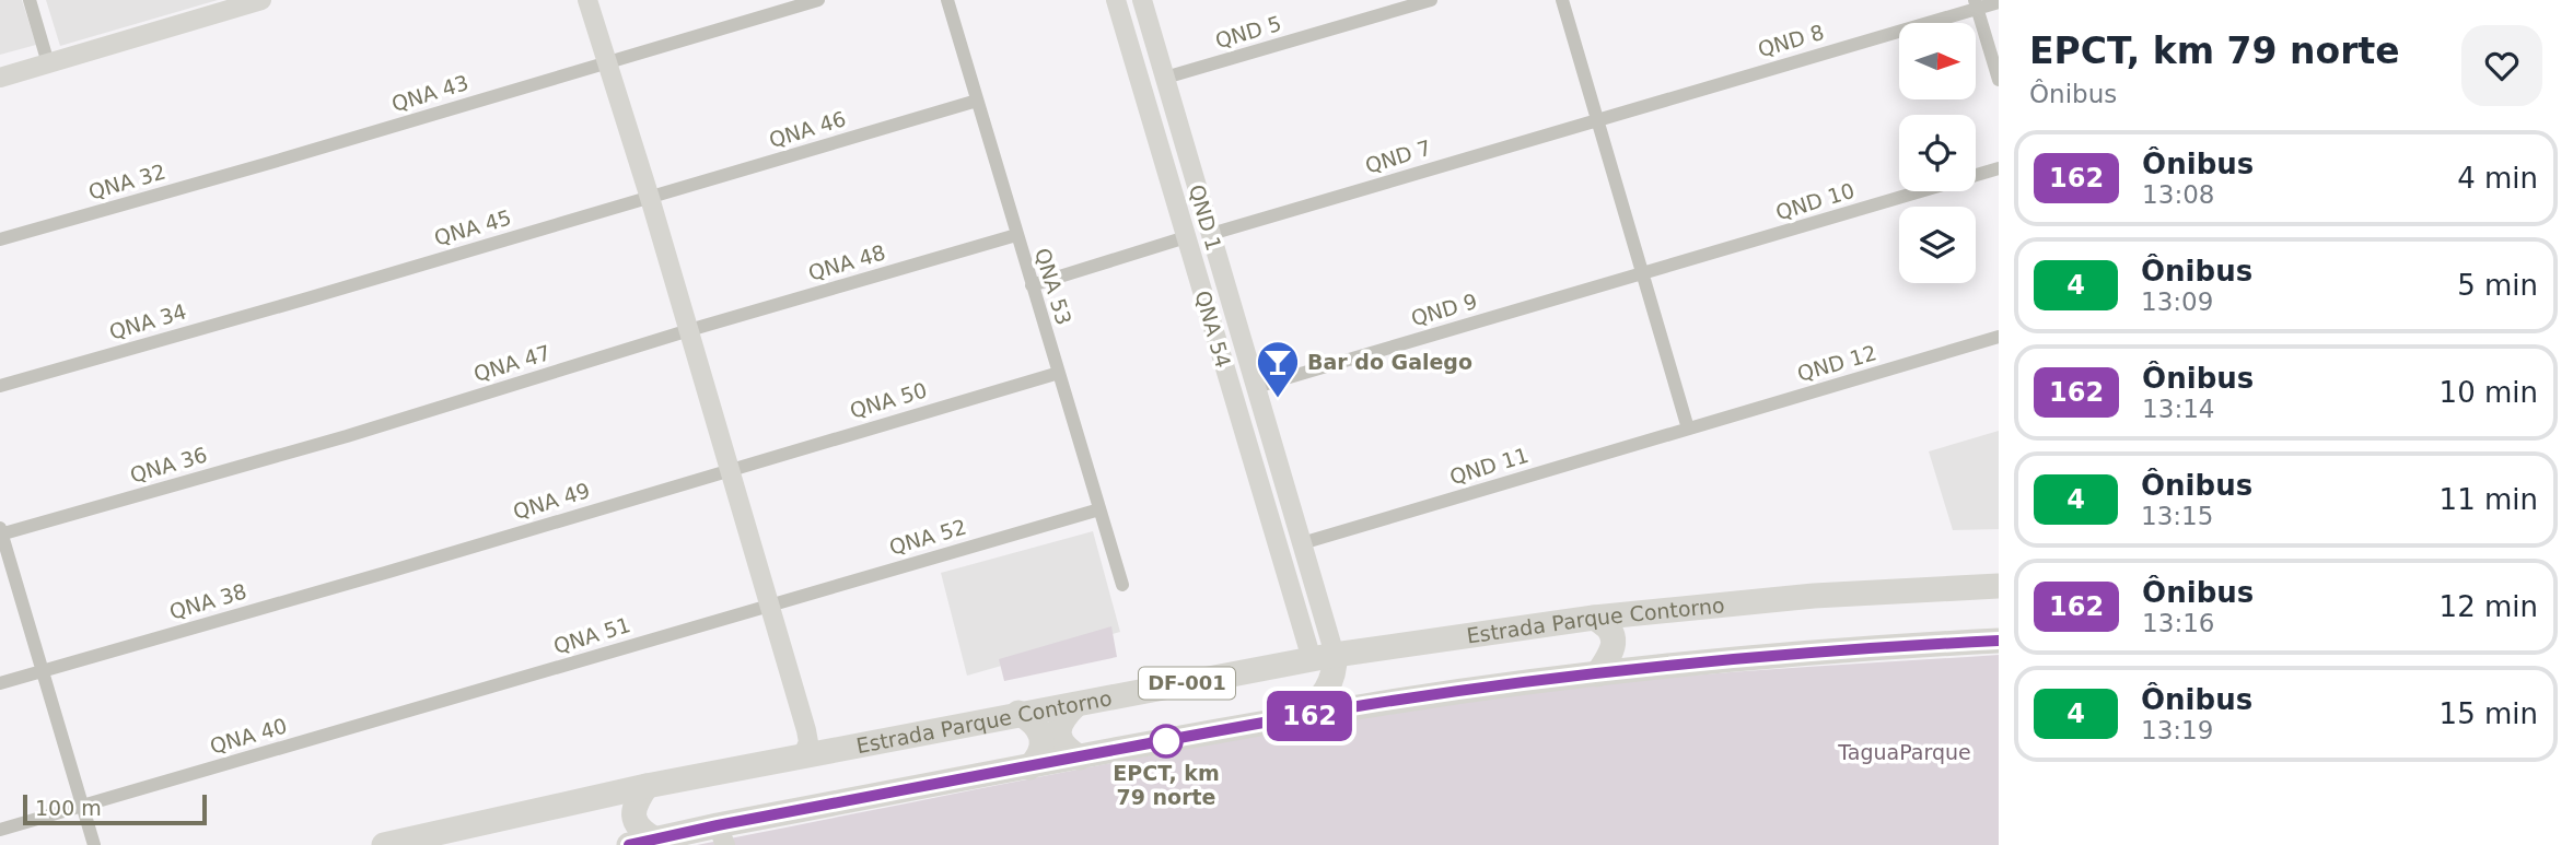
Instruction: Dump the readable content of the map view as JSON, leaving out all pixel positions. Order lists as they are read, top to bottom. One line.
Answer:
{"streets":{"highway":["Estrada Parque Contorno","DF-001"],"main road":["QND 1","QNA 54"],"street":["QND 5","QND 8","QNA 43","QNA 46","QND 7","QNA 32","QND 10","QNA 45","QNA 48","QNA 53","QND 9","QNA 34","QNA 47","QND 12","QNA 50","QNA 36","QND 11","QNA 49","QNA 52","QNA 38","QNA 51","QNA 40"]},"crossings":[["QND 5","QND 1"],["QND 8","QND 7"],["QNA 43","QNA 32"],["QNA 46","QNA 45"],["QNA 46","QNA 53"],["QND 7","QND 1"],["QND 10","QND 9"],["QND 1","QND 9"],["QND 1","QNA 54"],["QND 1","QND 11"],["QND 1","Estrada Parque Contorno"],["QNA 45","QNA 34"],["QNA 48","QNA 53"],["QNA 48","QNA 47"],["QNA 53","QNA 50"],["QNA 53","QNA 52"],["QNA 54","Estrada Parque Contorno"],["QNA 47","QNA 36"],["QND 12","QND 11"],["QNA 50","QNA 49"],["QNA 49","QNA 38"],["QNA 52","QNA 51"],["QNA 51","QNA 40"]],"parks":["TaguaParque"],"places":{"bar":["Bar do Galego"],"other":["EPCT, km 79 norte"]},"lines":["bus line 162"],"scale_bar":"100 m","north":"right","page":{"on_map":"162","heading":["EPCT, km 79 norte","Ônibus"],"list":[{"mark":"162","name":"Ônibus","note":"13:08","value":"4 min"},{"mark":"4","name":"Ônibus","note":"13:09","value":"5 min"},{"mark":"162","name":"Ônibus","note":"13:14","value":"10 min"},{"mark":"4","name":"Ônibus","note":"13:15","value":"11 min"},{"mark":"162","name":"Ônibus","note":"13:16","value":"12 min"},{"mark":"4","name":"Ônibus","note":"13:19","value":"15 min"}],"scale":"100 m"}}
